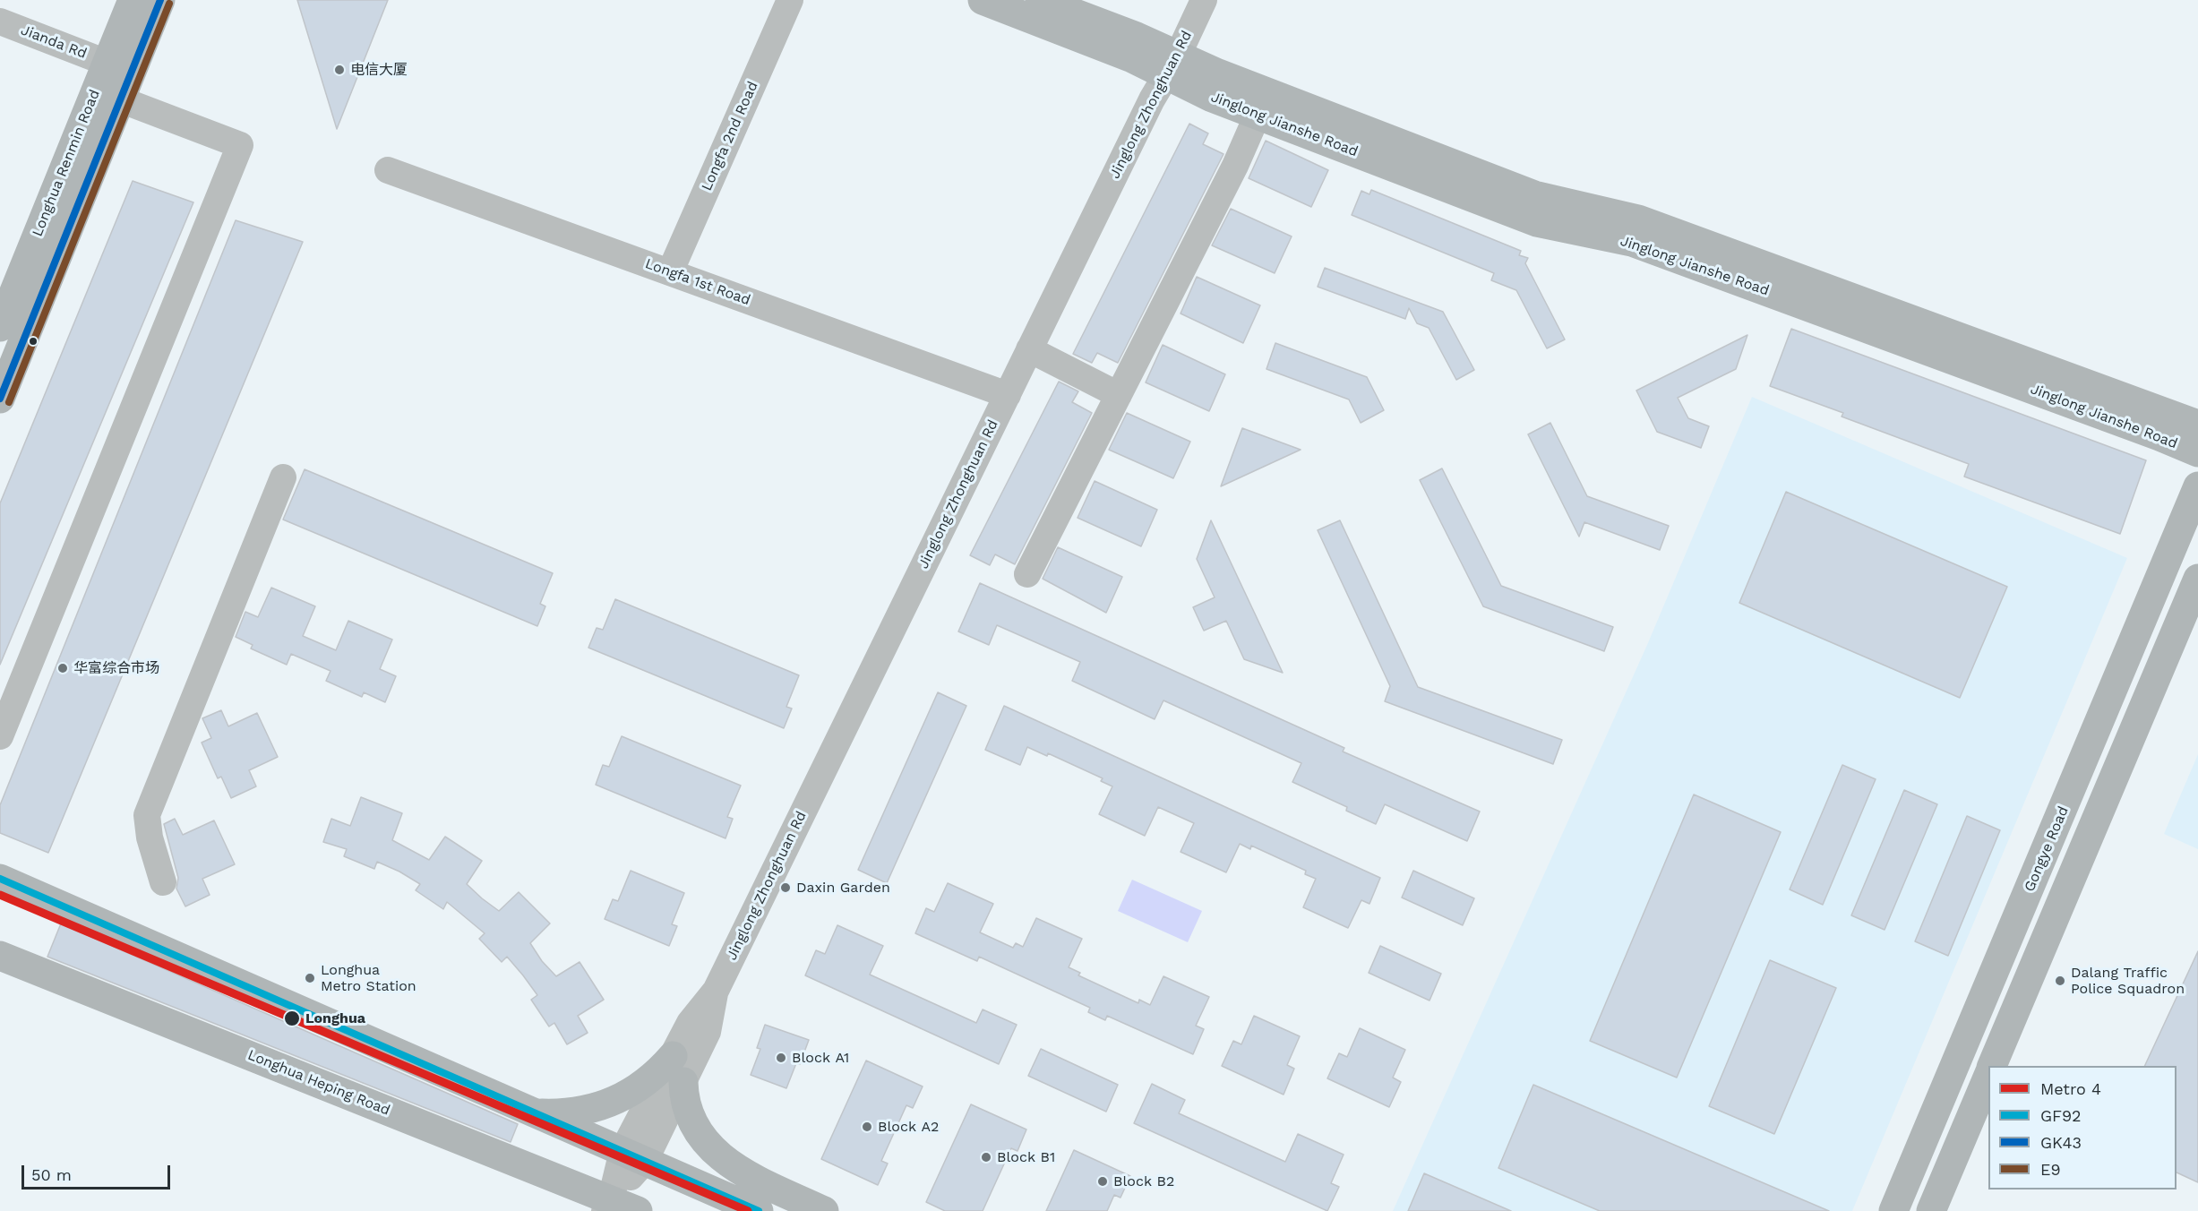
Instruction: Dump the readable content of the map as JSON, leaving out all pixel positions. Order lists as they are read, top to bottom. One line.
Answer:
{"streets":{"main road":["Jinglong Jianshe Road","Longhua Renmin Road","Gongye Road","Longhua Heping Road"],"street":["Jianda Rd","Jinglong Zhonghuan Rd","Longfa 2nd Road","Longfa 1st Road"]},"crossings":[["Jianda Rd","Longhua Renmin Road"],["Jinglong Zhonghuan Rd","Jinglong Jianshe Road"],["Jinglong Zhonghuan Rd","Longfa 1st Road"],["Jinglong Zhonghuan Rd","Longhua Heping Road"],["Longfa 2nd Road","Longfa 1st Road"]],"places":["电信大厦","华富综合市场","Daxin Garden","Longhua Metro Station","Dalang Traffic Police Squadron","Longhua","Block A1","Block A2","Block B1","Block B2"],"lines":["transit line GK43","transit line E9","transit line GF92","metro line 4"],"legend":["Metro 4","GF92","GK43","E9"],"scale_bar":"50 m"}
